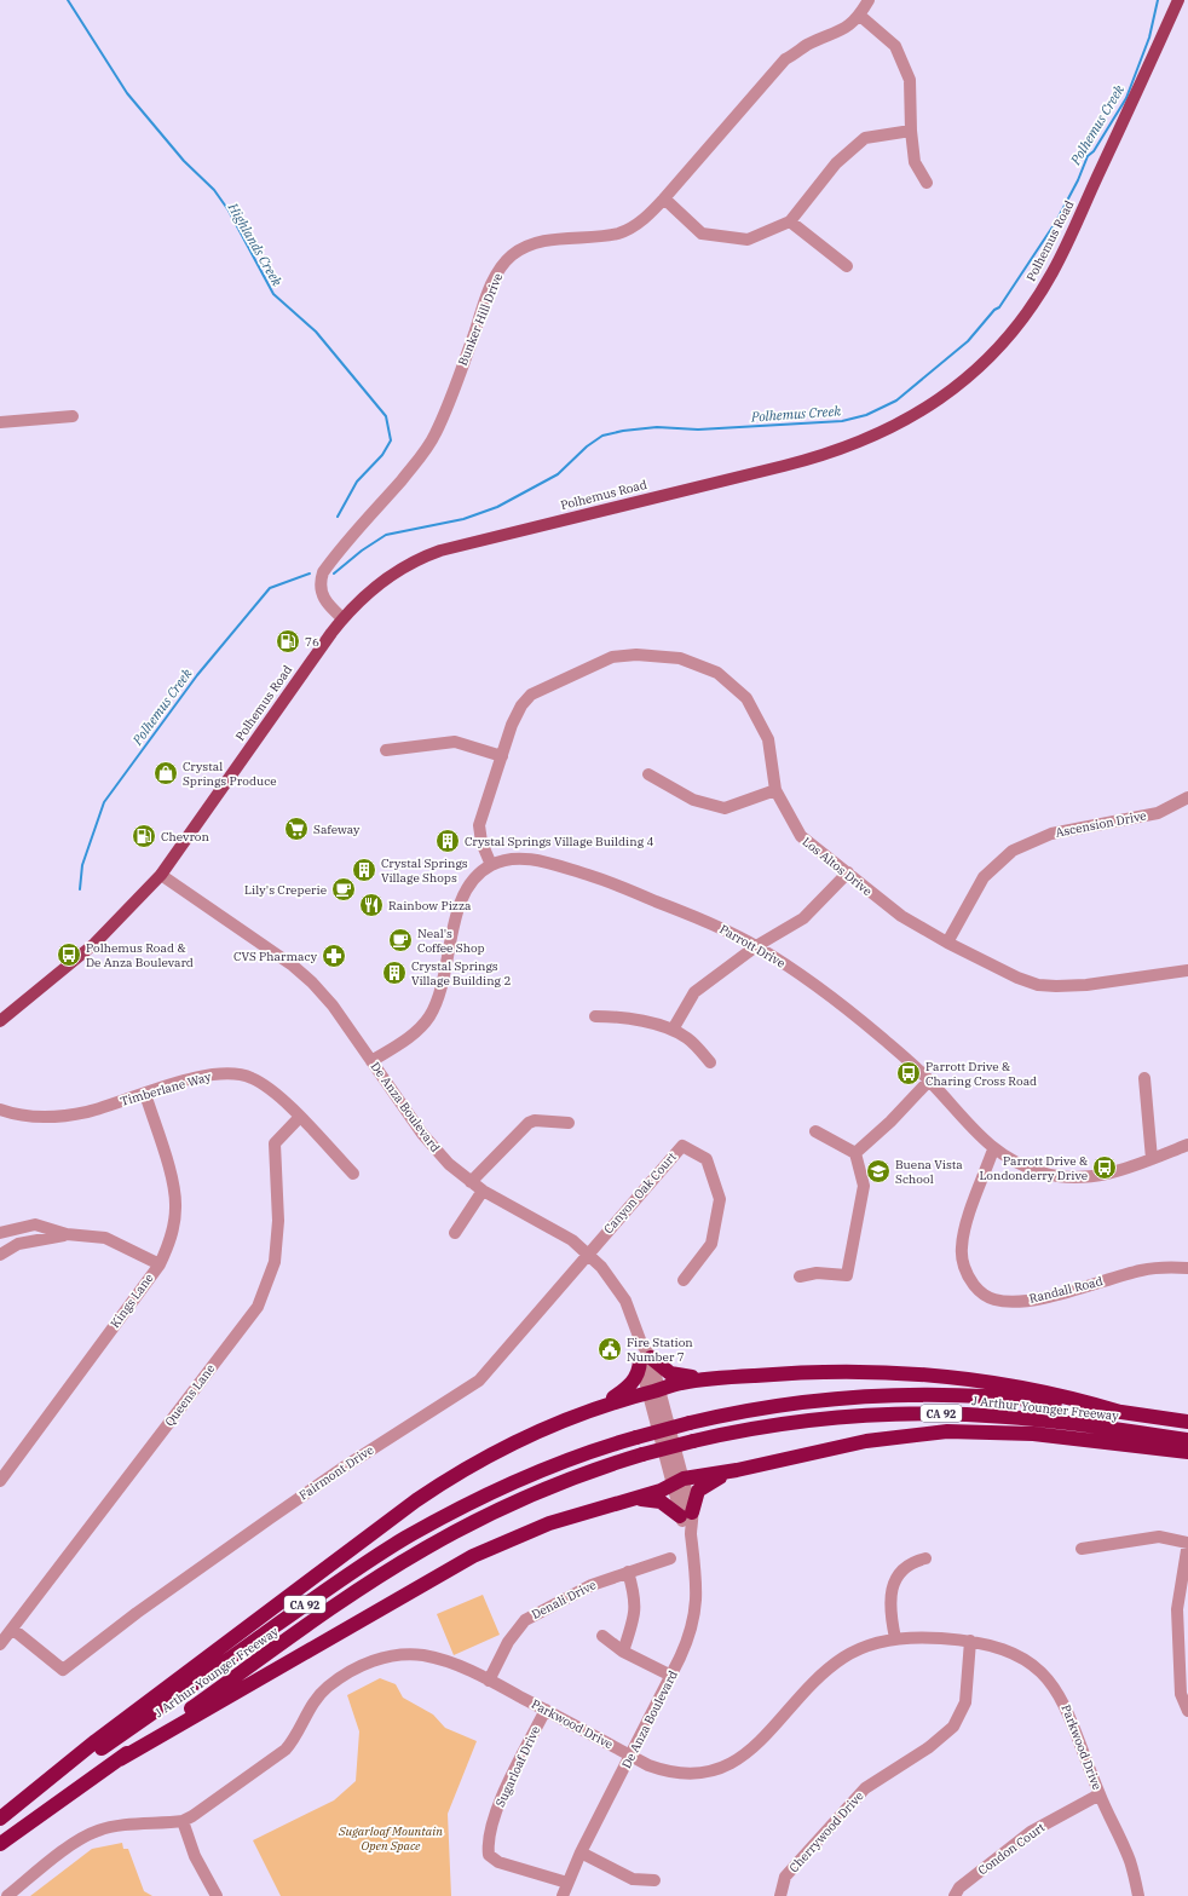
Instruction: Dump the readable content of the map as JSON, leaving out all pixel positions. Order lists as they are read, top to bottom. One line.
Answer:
{"streets":{"highway":["J Arthur Younger Freeway","CA 92"],"main road":["Polhemus Road"],"street":["Bunker Hill Drive","Ascension Drive","Los Altos Drive","Parrott Drive","Timberlane Way","De Anza Boulevard","Canyon Oak Court","Randall Road","Kings Lane","Queens Lane","Fairmont Drive","Denali Drive","Parkwood Drive","Sugarloaf Drive","Cherrywood Drive","Condon Court"]},"crossings":[["Polhemus Road","Bunker Hill Drive"],["Polhemus Road","De Anza Boulevard"],["Ascension Drive","Los Altos Drive"],["Los Altos Drive","Parrott Drive"],["Parrott Drive","De Anza Boulevard"],["Parrott Drive","Randall Road"],["Timberlane Way","Kings Lane"],["Timberlane Way","Queens Lane"],["De Anza Boulevard","Canyon Oak Court"],["De Anza Boulevard","Fairmont Drive"],["De Anza Boulevard","Parkwood Drive"],["De Anza Boulevard","Sugarloaf Drive"],["Canyon Oak Court","Fairmont Drive"],["Queens Lane","Fairmont Drive"],["Denali Drive","Parkwood Drive"],["Parkwood Drive","Sugarloaf Drive"],["Parkwood Drive","Cherrywood Drive"],["Parkwood Drive","Condon Court"]],"water":["Polhemus Creek","Highlands Creek"],"parks":["Sugarloaf Mountain Open Space"],"places":{"fuel station":["76","Chevron"],"shop":["Crystal Springs Produce"],"supermarket":["Safeway"],"building":["Crystal Springs Village Building 4","Crystal Springs Village Shops","Crystal Springs Village Building 2"],"cafe":["Lily's Creperie","Neal's Coffee Shop"],"restaurant":["Rainbow Pizza"],"bus stop":["Polhemus Road & De Anza Boulevard","Parrott Drive & Charing Cross Road","Parrott Drive & Londonderry Drive"],"pharmacy":["CVS Pharmacy"],"school or university":["Buena Vista School"],"public building":["Fire Station Number 7"]}}
